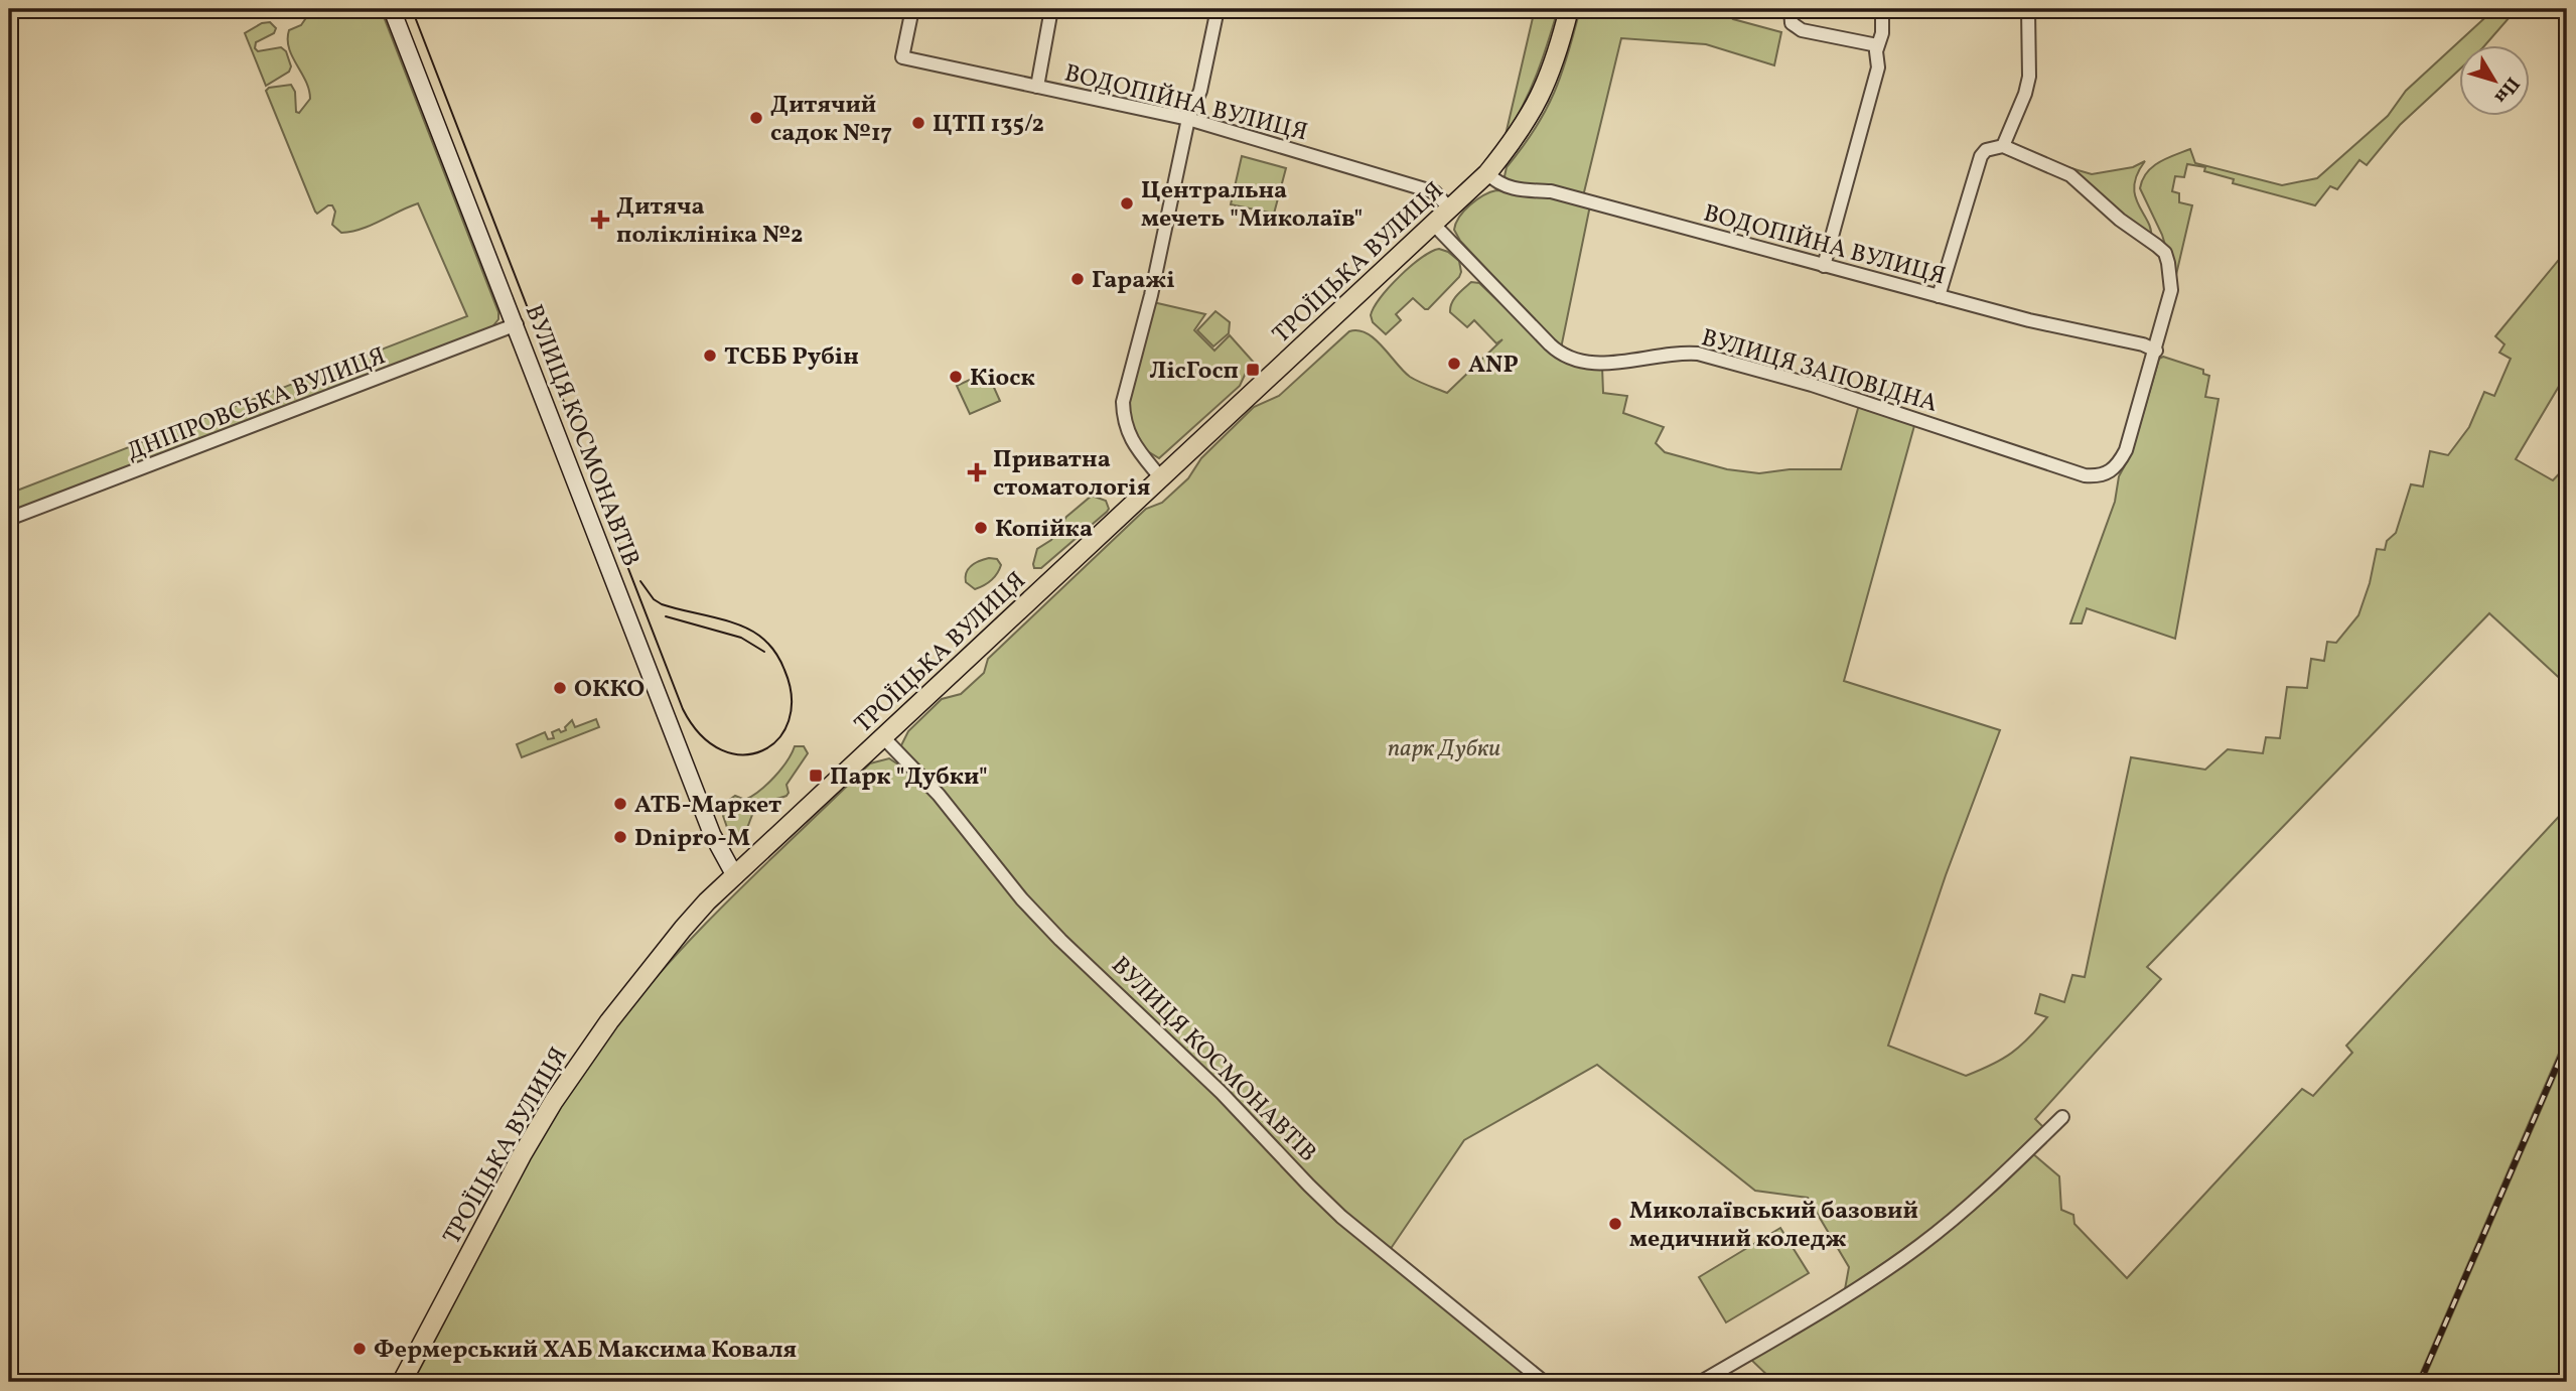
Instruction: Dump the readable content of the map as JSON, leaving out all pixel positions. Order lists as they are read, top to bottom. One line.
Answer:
{"streets":{"main road":["ТРОЇЦЬКА ВУЛИЦЯ","ВУЛИЦЯ КОСМОНАВТІВ"],"street":["ВОДОПІЙНА ВУЛИЦЯ","ВУЛИЦЯ ЗАПОВІДНА","ДНІПРОВСЬКА ВУЛИЦЯ"]},"crossings":[["ВОДОПІЙНА ВУЛИЦЯ","ТРОЇЦЬКА ВУЛИЦЯ"],["ВОДОПІЙНА ВУЛИЦЯ","ВУЛИЦЯ ЗАПОВІДНА"],["ТРОЇЦЬКА ВУЛИЦЯ","ВУЛИЦЯ ЗАПОВІДНА"],["ТРОЇЦЬКА ВУЛИЦЯ","ВУЛИЦЯ КОСМОНАВТІВ"],["ДНІПРОВСЬКА ВУЛИЦЯ","ВУЛИЦЯ КОСМОНАВТІВ"]],"parks":["парк Дубки"],"places":{"other":["Дитячий садок №17","ЦТП 135/2","Центральна мечеть \"Миколаїв\"","Гаражі","ТСББ Рубін","ANP","Кіоск","Копійка","ОККО","АТБ-Маркет","Dnipro-M","Миколаївський базовий медичний коледж","Фермерський ХАБ Максима Коваля"],"health":["Дитяча поліклініка №2","Приватна стоматологія"],"transit":["ЛісГосп","Парк \"Дубки\""]},"north":"bottom right"}
